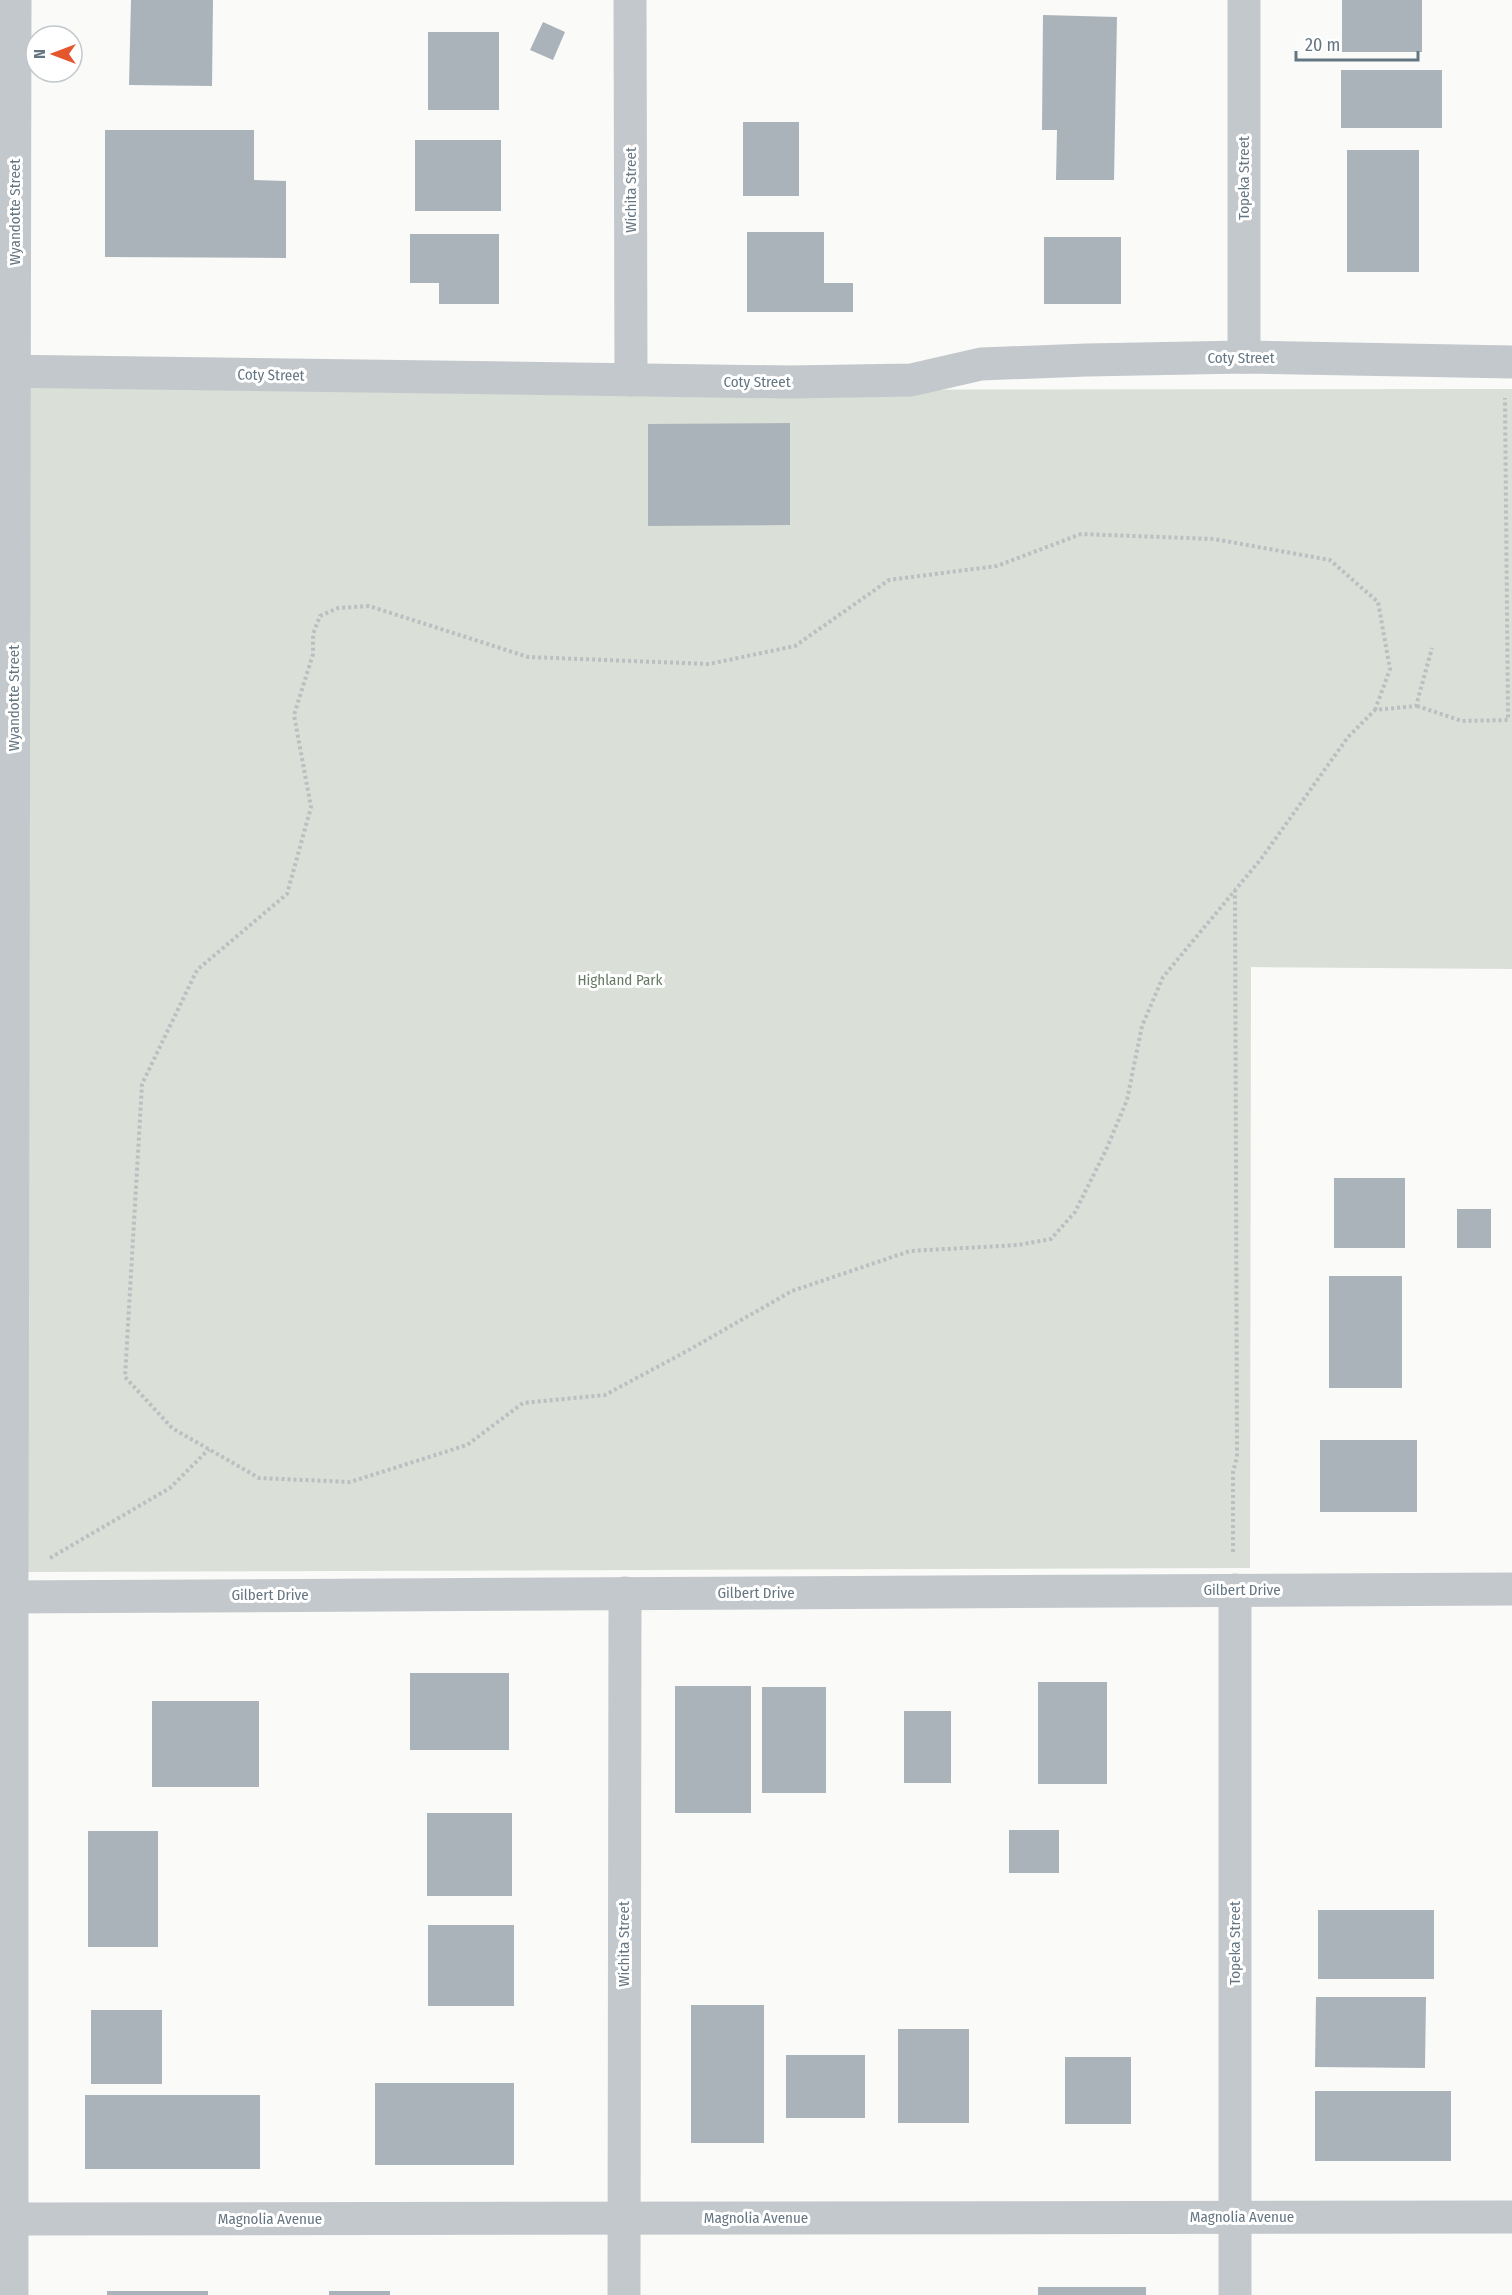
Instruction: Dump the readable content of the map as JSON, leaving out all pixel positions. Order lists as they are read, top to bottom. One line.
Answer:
{"streets":{"street":["Topeka Street","Wichita Street","Wyandotte Street","Coty Street","Gilbert Drive","Magnolia Avenue"]},"crossings":[["Topeka Street","Coty Street"],["Topeka Street","Gilbert Drive"],["Topeka Street","Magnolia Avenue"],["Wichita Street","Coty Street"],["Wichita Street","Gilbert Drive"],["Wichita Street","Magnolia Avenue"],["Wyandotte Street","Coty Street"],["Wyandotte Street","Gilbert Drive"],["Wyandotte Street","Magnolia Avenue"]],"parks":["Highland Park"],"scale_bar":"20 m","north":"left"}
